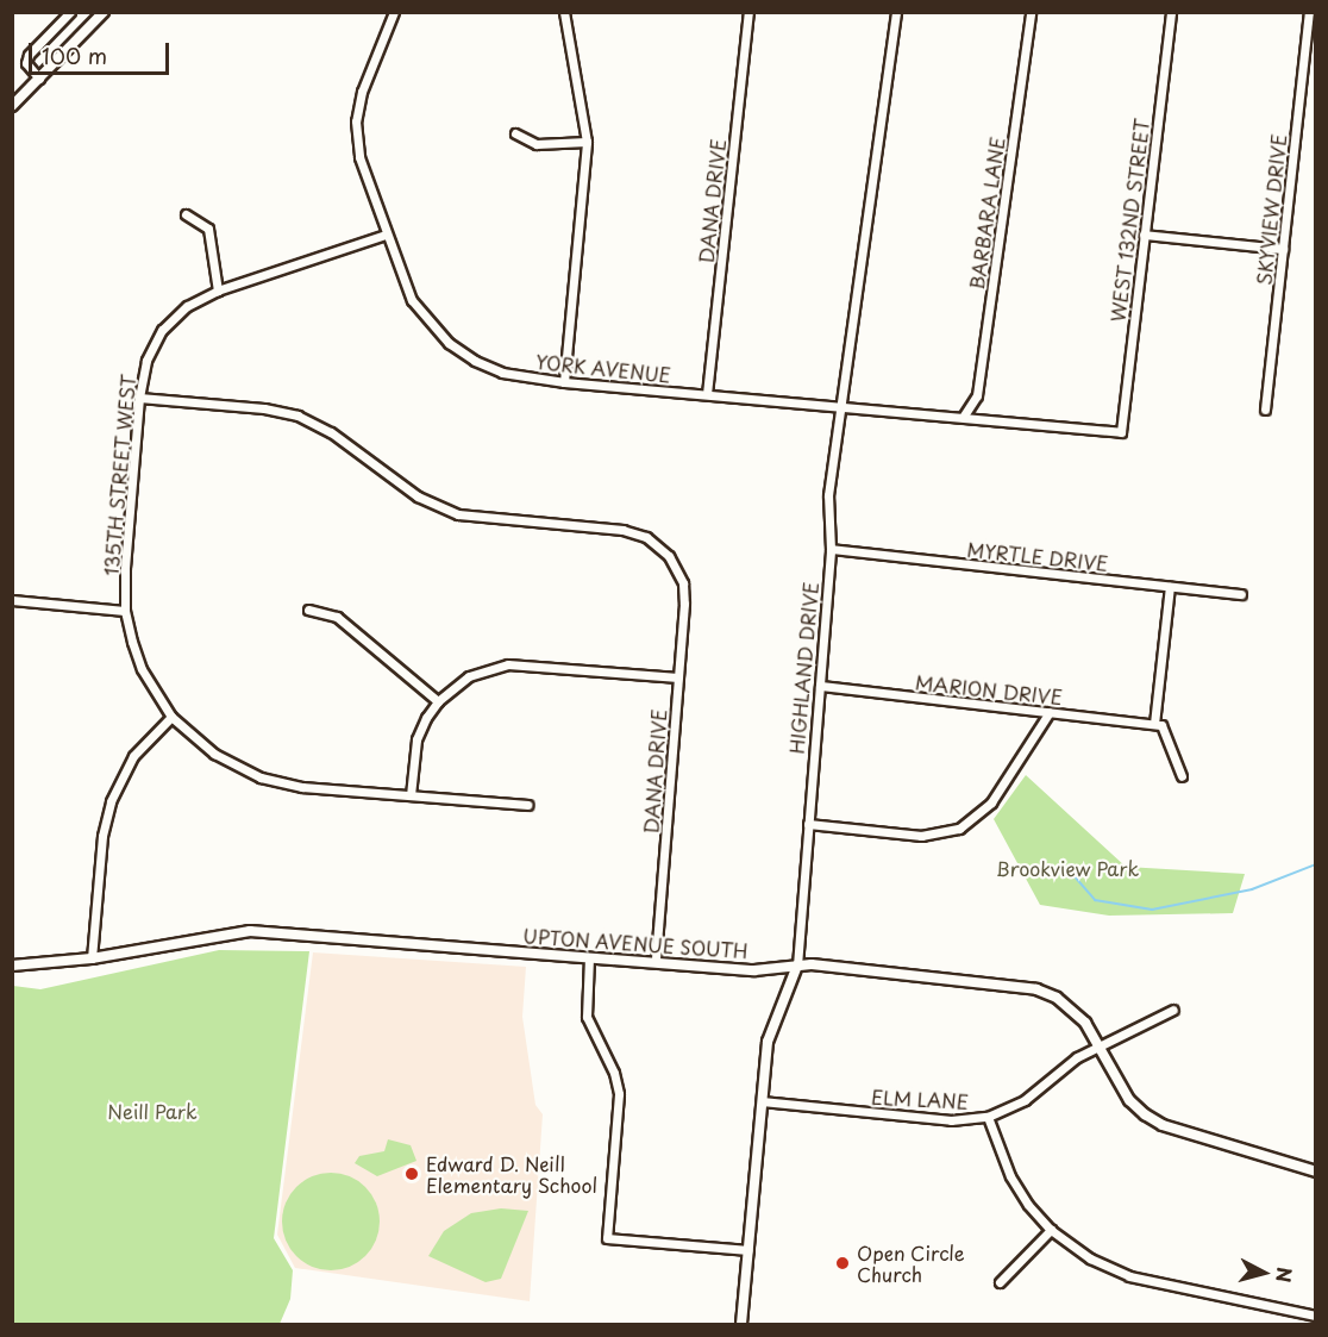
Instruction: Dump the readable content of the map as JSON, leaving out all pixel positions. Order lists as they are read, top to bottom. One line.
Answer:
{"streets":{"street":["DANA DRIVE","SKYVIEW DRIVE","BARBARA LANE","WEST 132ND STREET","YORK AVENUE","135TH STREET WEST","MYRTLE DRIVE","HIGHLAND DRIVE","MARION DRIVE","UPTON AVENUE SOUTH","ELM LANE"]},"crossings":[["DANA DRIVE","YORK AVENUE"],["DANA DRIVE","135TH STREET WEST"],["DANA DRIVE","UPTON AVENUE SOUTH"],["BARBARA LANE","YORK AVENUE"],["WEST 132ND STREET","YORK AVENUE"],["YORK AVENUE","135TH STREET WEST"],["YORK AVENUE","HIGHLAND DRIVE"],["MYRTLE DRIVE","HIGHLAND DRIVE"],["HIGHLAND DRIVE","MARION DRIVE"],["HIGHLAND DRIVE","UPTON AVENUE SOUTH"],["HIGHLAND DRIVE","ELM LANE"],["UPTON AVENUE SOUTH","ELM LANE"]],"parks":["Brookview Park","Neill Park"],"places":["Edward D. Neill Elementary School","Open Circle Church"],"scale_bar":"100 m","north":"right"}
